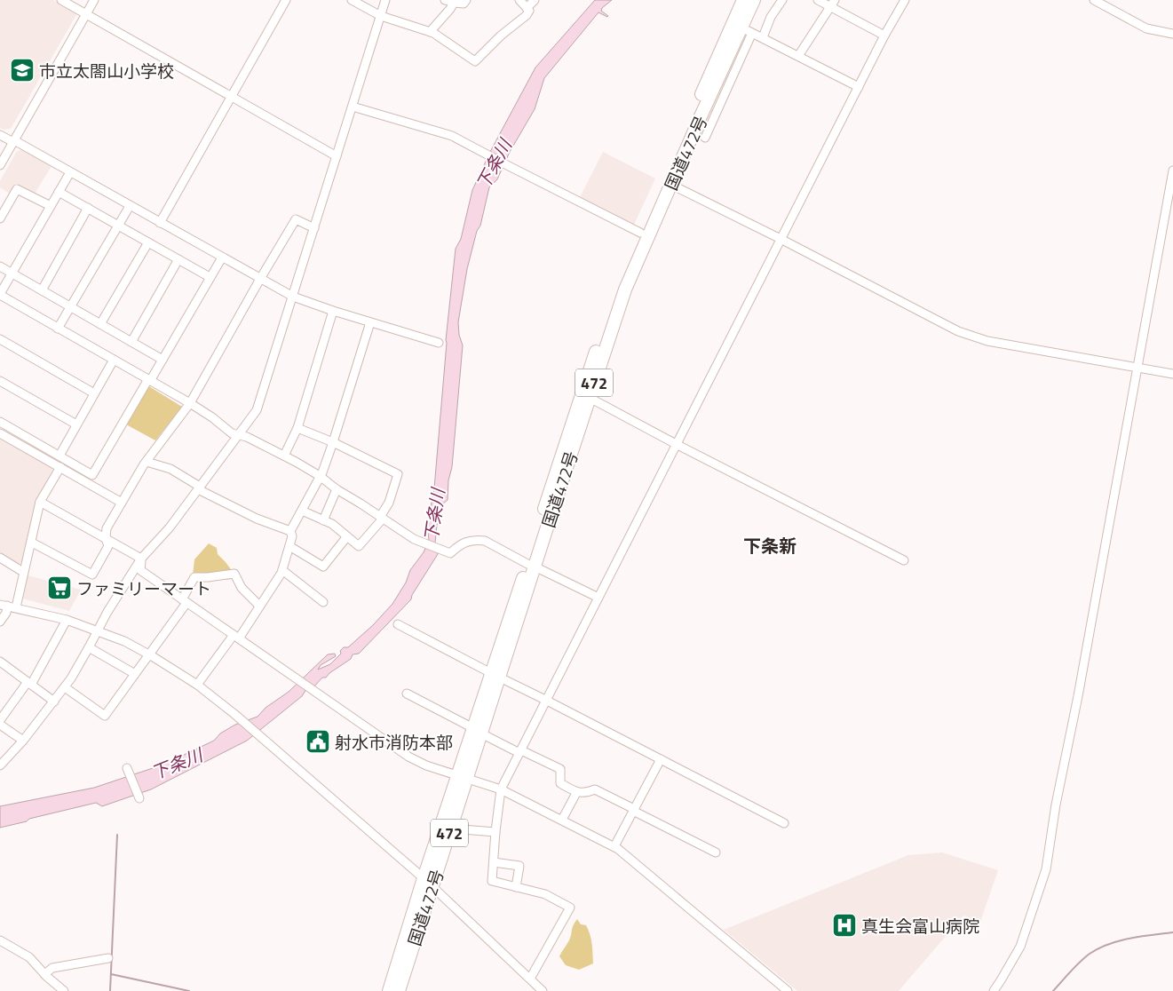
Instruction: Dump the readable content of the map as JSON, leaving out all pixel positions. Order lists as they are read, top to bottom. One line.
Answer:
{"streets":{"highway":["国道472号","472"]},"districts":["下条新"],"water":["下条川"],"places":{"school or university":["市立太閤山小学校"],"supermarket":["ファミリーマート"],"public building":["射水市消防本部"],"hospital":["真生会富山病院"]}}
